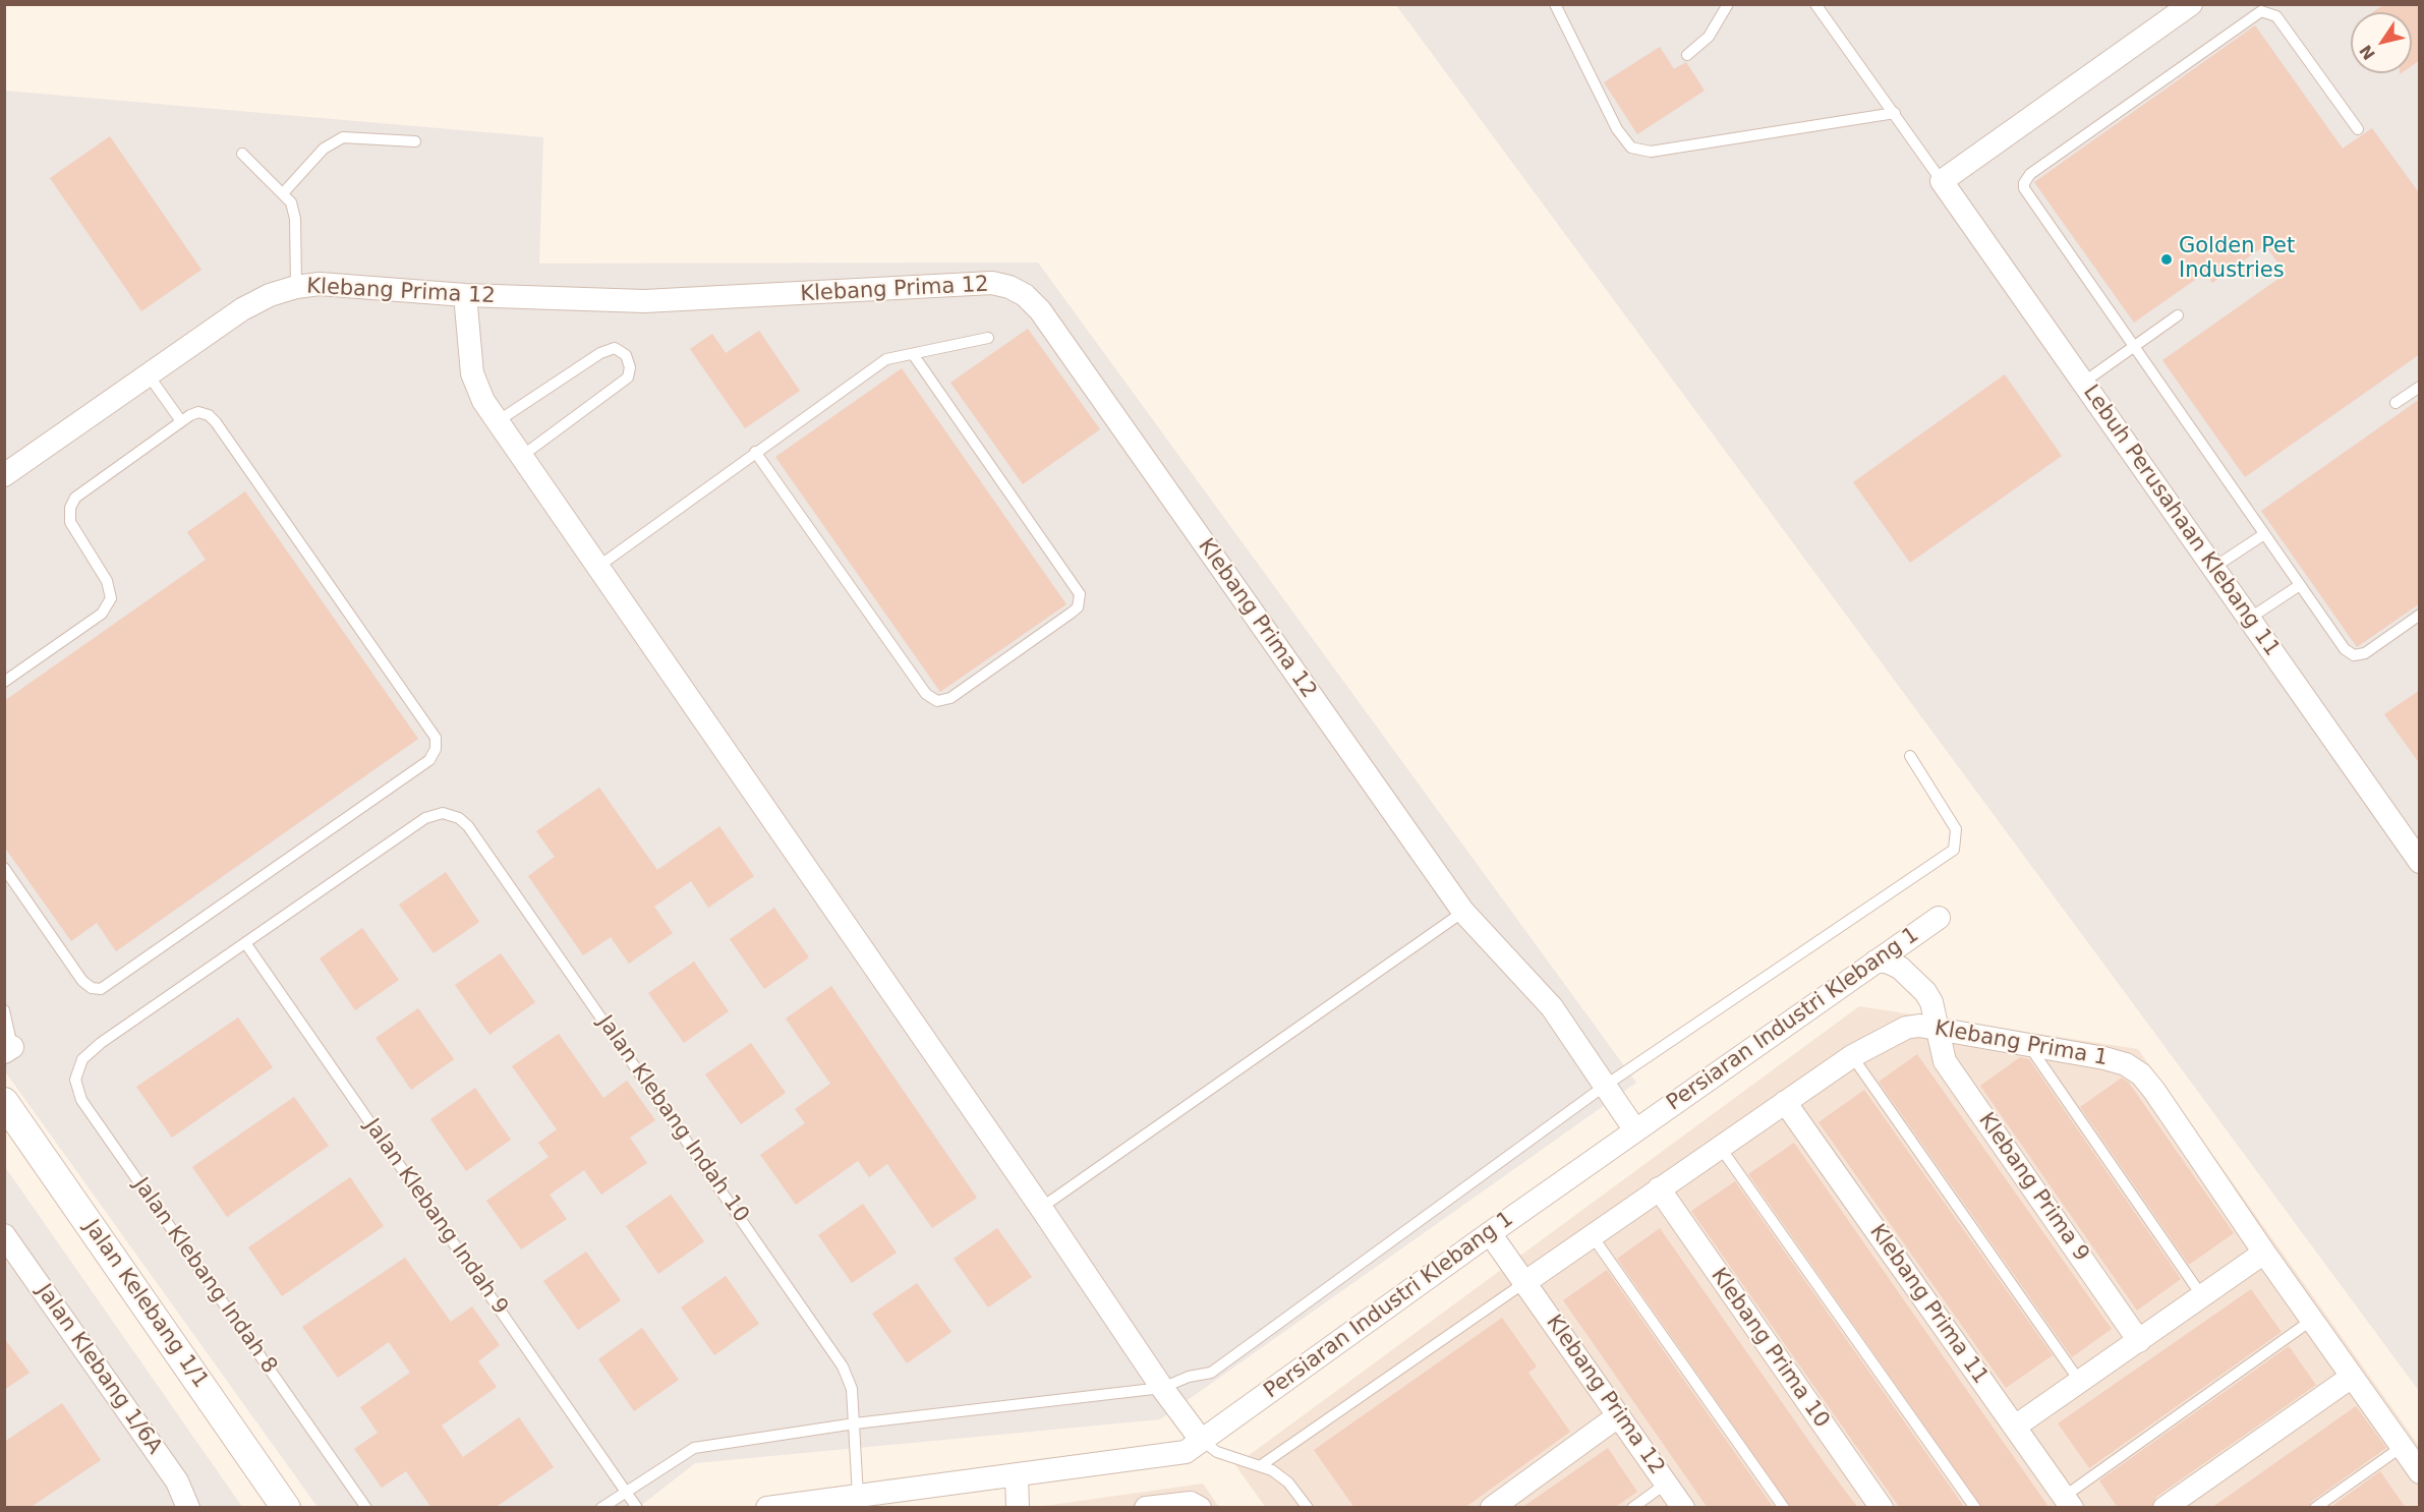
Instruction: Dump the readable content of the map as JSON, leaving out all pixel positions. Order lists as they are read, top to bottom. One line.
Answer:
{"streets":{"street":["Klebang Prima 12","Lebuh Perusahaan Klebang 11","Persiaran Industri Klebang 1","Klebang Prima 1","Klebang Prima 9","Jalan Kelebang 1/1","Klebang Prima 11","Klebang Prima 10","Jalan Klebang 1/6A"],"lane":["Jalan Klebang Indah 10","Jalan Klebang Indah 9","Jalan Klebang Indah 8"]},"crossings":[["Klebang Prima 12","Persiaran Industri Klebang 1"],["Klebang Prima 12","Klebang Prima 1"],["Persiaran Industri Klebang 1","Jalan Klebang Indah 10"],["Persiaran Industri Klebang 1","Klebang Prima 9"],["Klebang Prima 1","Klebang Prima 9"],["Klebang Prima 1","Klebang Prima 11"],["Klebang Prima 1","Klebang Prima 10"],["Jalan Klebang Indah 10","Jalan Klebang Indah 8"],["Jalan Klebang Indah 9","Jalan Klebang Indah 8"]],"places":["Golden Pet Industries"],"north":"bottom left"}
